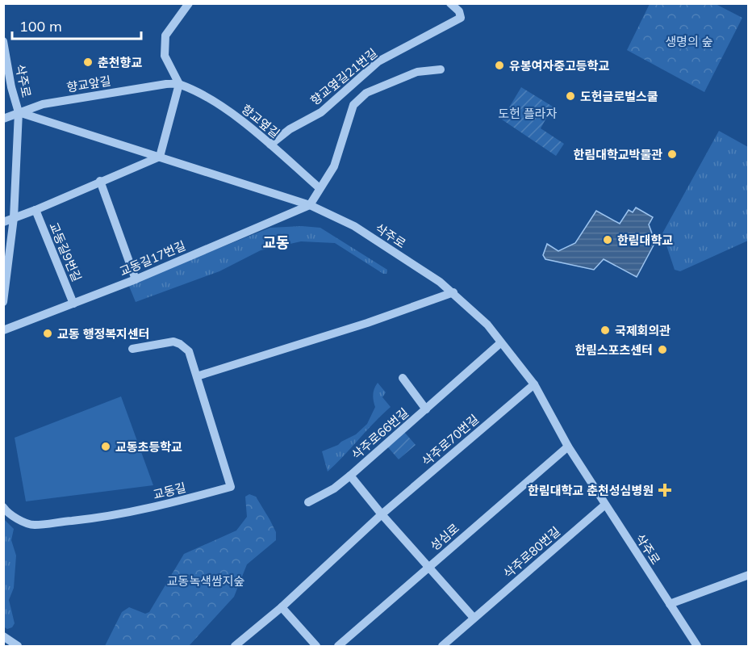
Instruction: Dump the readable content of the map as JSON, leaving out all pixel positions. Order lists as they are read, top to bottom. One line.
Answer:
{"streets":{"street":["향교옆길21번길","삭주로","향교앞길","향교옆길","교동길9번길","교동길17번길","삭주로66번길","삭주로70번길","교동길","성심로","삭주로80번길"]},"crossings":[["향교옆길21번길","향교옆길"],["삭주로","향교앞길"],["삭주로","교동길17번길"],["삭주로","삭주로66번길"],["삭주로","삭주로70번길"],["삭주로","성심로"],["삭주로","삭주로80번길"],["향교앞길","향교옆길"],["교동길9번길","교동길17번길"],["삭주로66번길","삭주로70번길"]],"districts":["교동"],"parks":["생명의 숲","도헌 플라자","교동녹색쌈지숲"],"places":{"other":["춘천향교","유봉여자중고등학교","도헌글로벌스쿨","한림대학교박물관","한림대학교","국제회의관","교동 행정복지센터","한림스포츠센터","교동초등학교"],"health":["한림대학교 춘천성심병원"]},"scale_bar":"100 m"}
